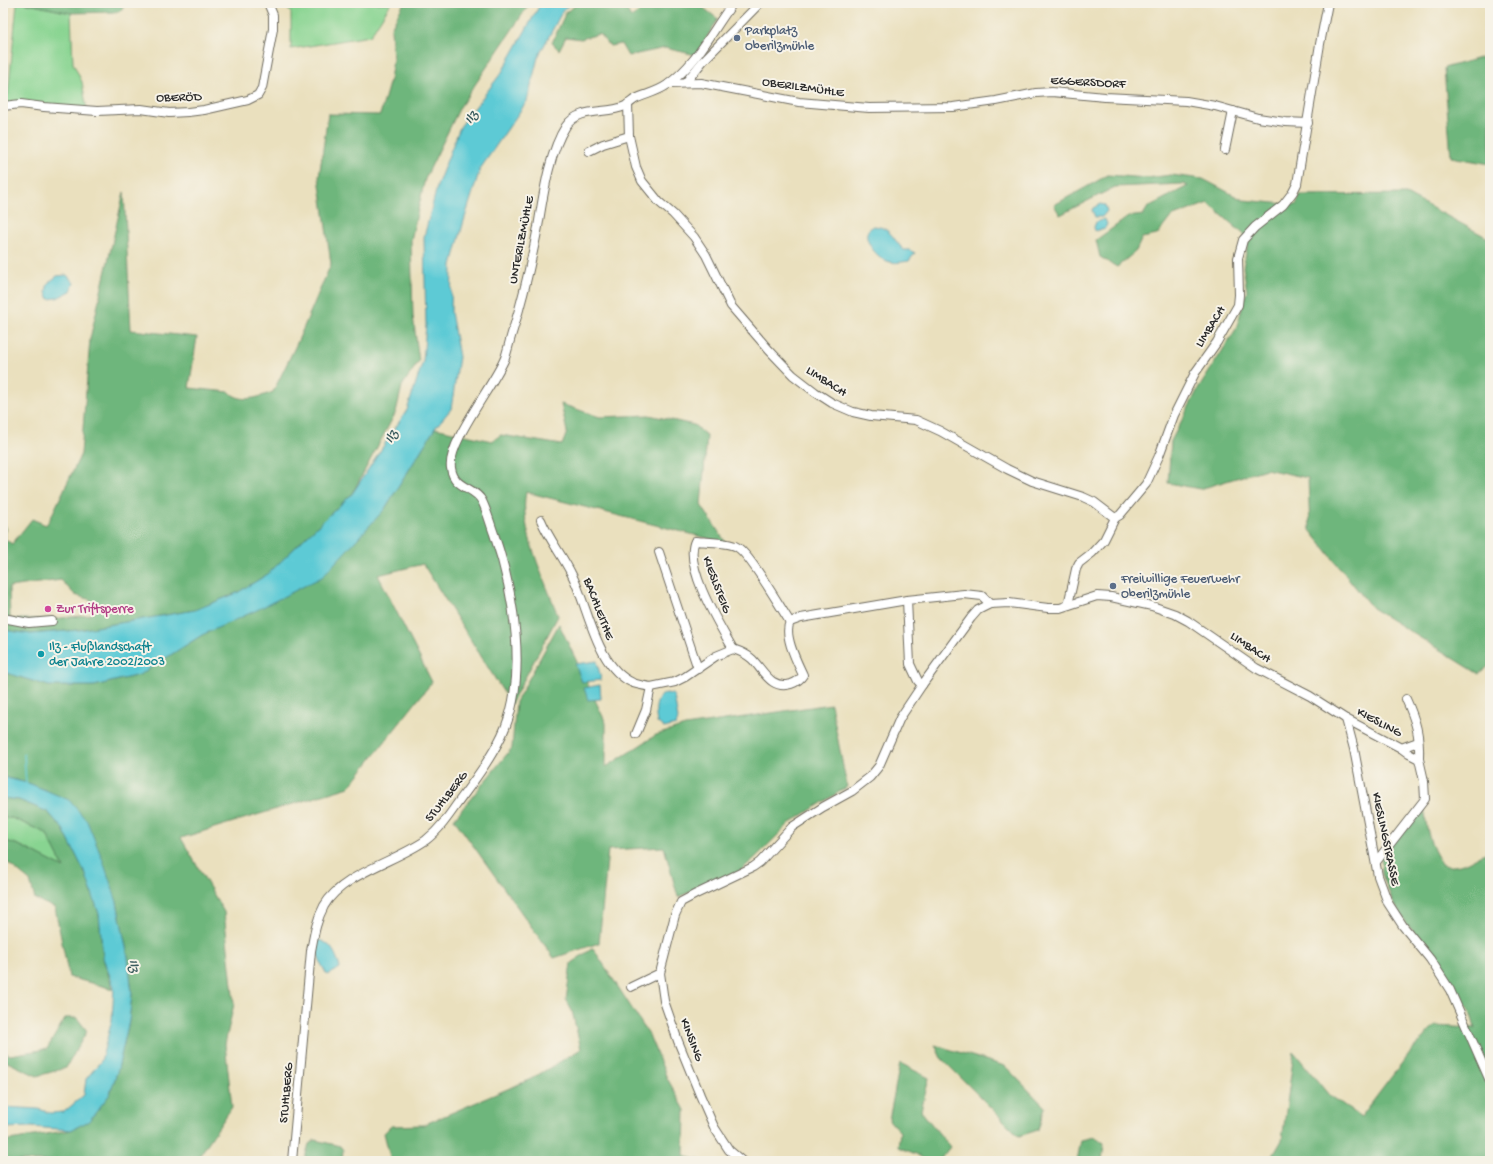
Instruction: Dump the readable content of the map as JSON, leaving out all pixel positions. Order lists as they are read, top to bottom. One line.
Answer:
{"streets":{"street":["EGGERSDORF","OBERILZMÜHLE","OBERÖD","UNTERILZMÜHLE","LIMBACH","KIESLSTEIG","BACHLEITHE","KIESLING","STUHLBERG","KIESLINGSTRASSE","KINSING"]},"crossings":[["EGGERSDORF","OBERILZMÜHLE"],["EGGERSDORF","LIMBACH"],["OBERILZMÜHLE","UNTERILZMÜHLE"],["UNTERILZMÜHLE","STUHLBERG"],["LIMBACH","KIESLING"],["LIMBACH","KIESLINGSTRASSE"],["KIESLSTEIG","BACHLEITHE"],["KIESLING","KIESLINGSTRASSE"]],"water":["Ilz"],"places":["Parkplatz Oberilzmühle","Freiwillige Feuerwehr Oberilzmühle","Zur Triftsperre","Ilz - Flußlandschaft der Jahre 2002/2003"]}
